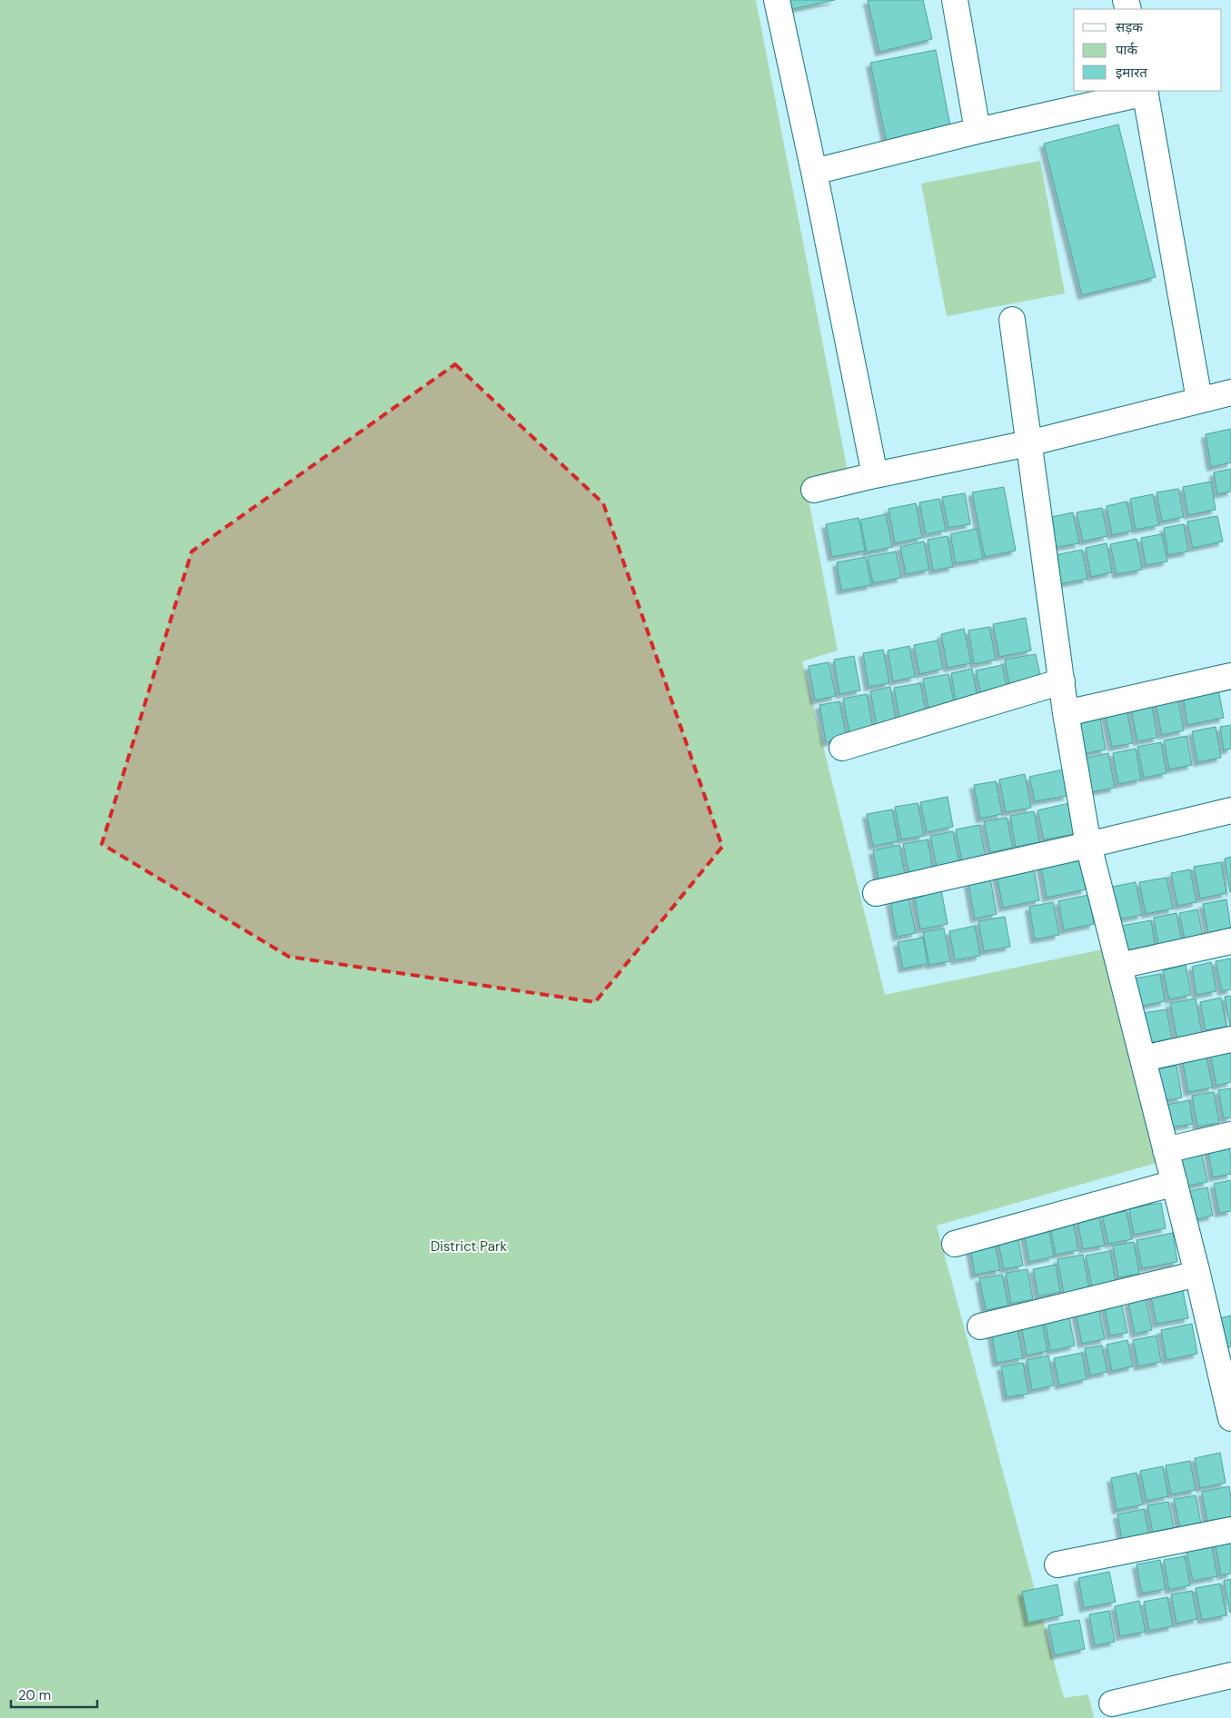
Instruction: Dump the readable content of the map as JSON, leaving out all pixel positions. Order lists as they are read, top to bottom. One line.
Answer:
{"parks":["District Park"],"legend":["सड़क","पार्क","इमारत"],"scale_bar":"20 m"}
